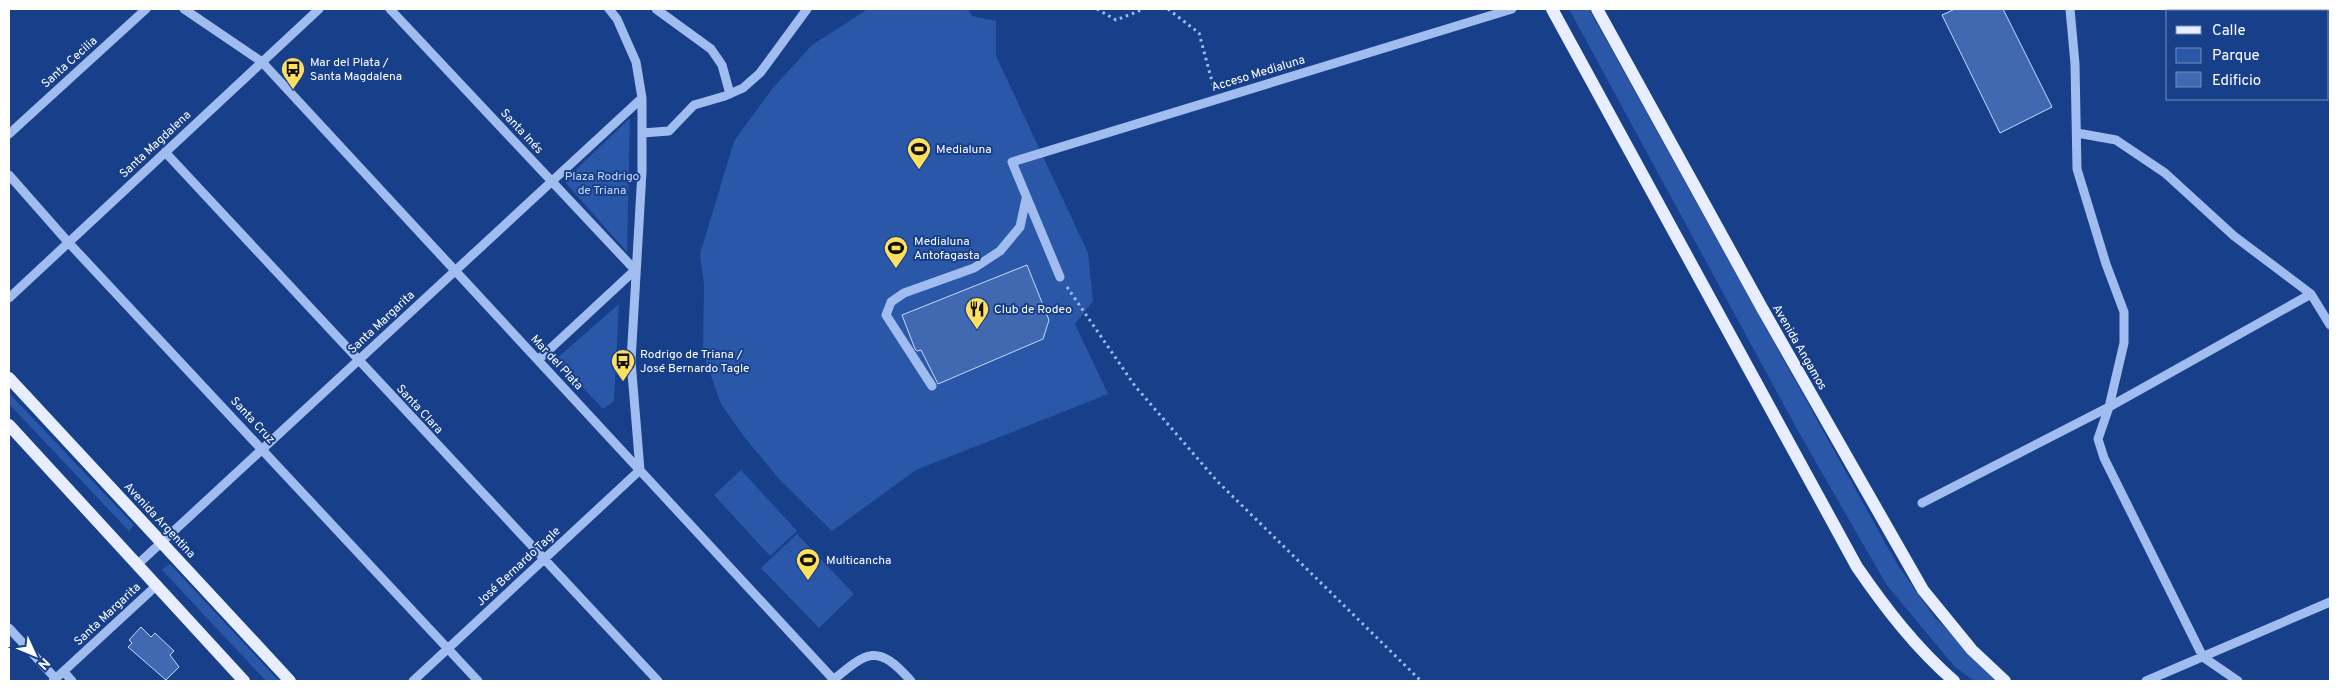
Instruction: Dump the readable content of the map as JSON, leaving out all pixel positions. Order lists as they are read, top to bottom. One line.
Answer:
{"streets":{"main road":["Avenida Angamos","Avenida Argentina"],"street":["Santa Cecilia","Acceso Medialuna","Santa Inés","Santa Magdalena","Santa Margarita","Mar del Plata","Santa Clara","Santa Cruz","José Bernardo Tagle"]},"crossings":[["Santa Inés","Santa Margarita"],["Santa Magdalena","Mar del Plata"],["Santa Magdalena","Santa Clara"],["Santa Magdalena","Santa Cruz"],["Santa Margarita","Mar del Plata"],["Santa Margarita","Santa Clara"],["Santa Margarita","Santa Cruz"],["Santa Margarita","Avenida Argentina"],["Mar del Plata","José Bernardo Tagle"],["Santa Clara","José Bernardo Tagle"],["Santa Cruz","José Bernardo Tagle"]],"parks":["Plaza Rodrigo de Triana"],"places":{"bus stop":["Mar del Plata / Santa Magdalena","Rodrigo de Triana / José Bernardo Tagle"],"sports":["Medialuna","Medialuna Antofagasta","Multicancha"],"restaurant":["Club de Rodeo"]},"legend":["Calle","Parque","Edificio"],"north":"bottom right"}
